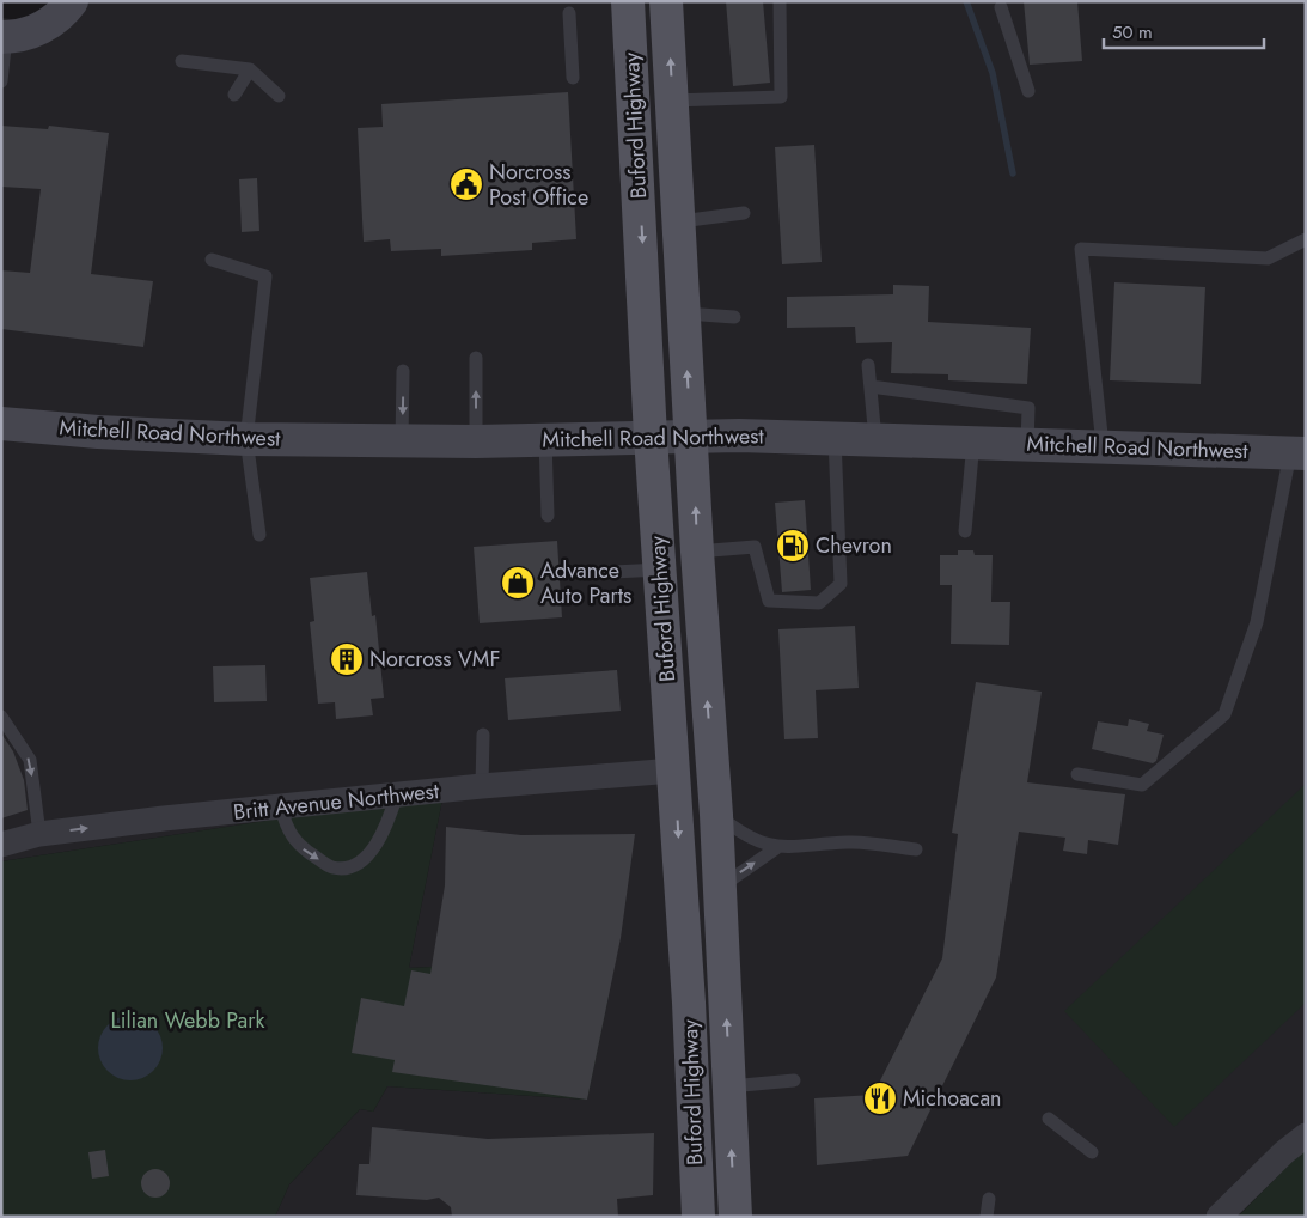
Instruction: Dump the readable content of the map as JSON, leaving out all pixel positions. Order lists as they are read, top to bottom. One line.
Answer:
{"streets":{"main road":["Buford Highway"],"street":["Mitchell Road Northwest","Britt Avenue Northwest"]},"crossings":[["Buford Highway","Mitchell Road Northwest"],["Buford Highway","Britt Avenue Northwest"]],"one_way":["Britt Avenue Northwest"],"parks":["Lilian Webb Park"],"places":{"public building":["Norcross Post Office"],"fuel station":["Chevron"],"shop":["Advance Auto Parts"],"building":["Norcross VMF"],"restaurant":["Michoacan"]},"scale_bar":"50 m"}
